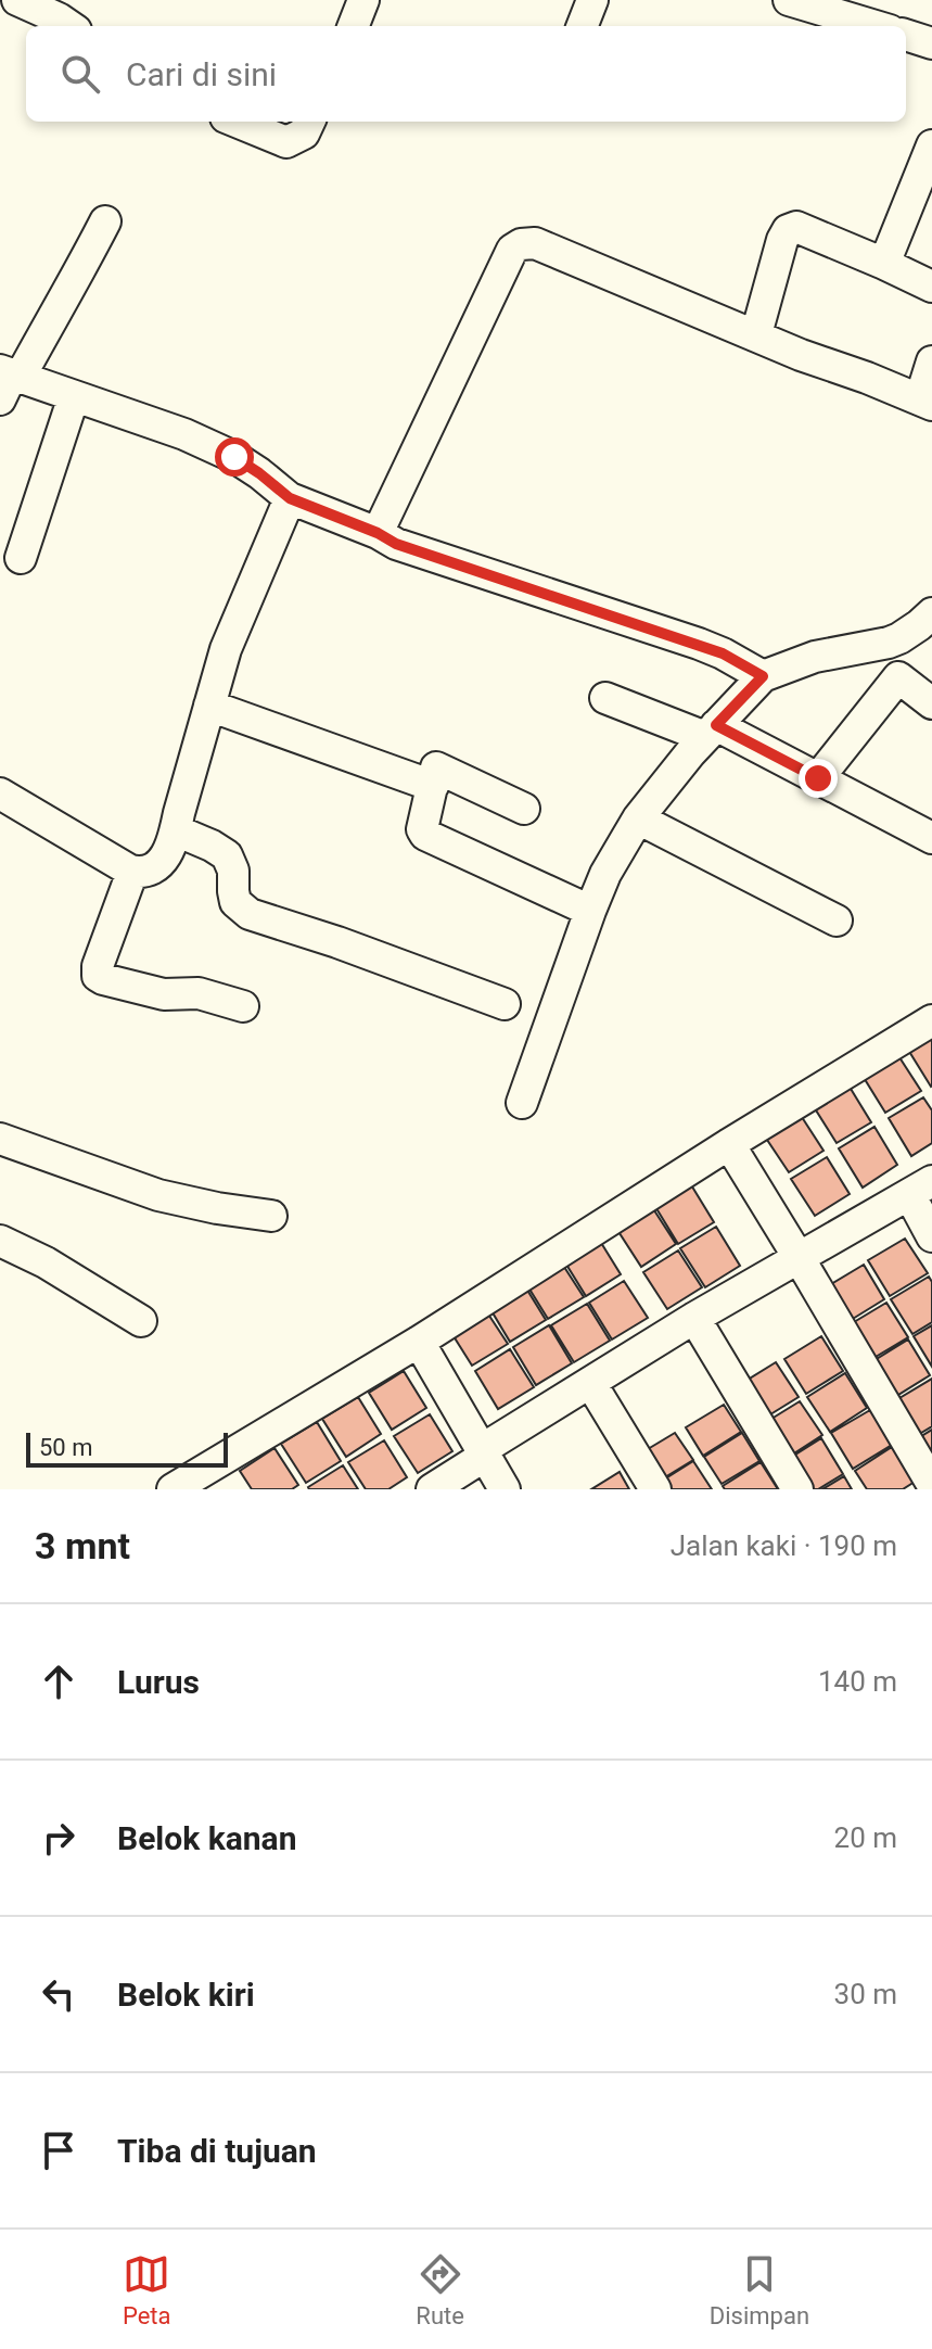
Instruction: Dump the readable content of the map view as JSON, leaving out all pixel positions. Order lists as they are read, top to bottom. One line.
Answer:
{"scale_bar":"50 m","page":{"search":"Cari di sini","scale":"50 m","heading":["3 mnt","Jalan kaki · 190 m"],"list":[["Lurus","140 m"],["Belok kanan","20 m"],["Belok kiri","30 m"],"Tiba di tujuan"],"nav":["Peta","Rute","Disimpan"]}}
